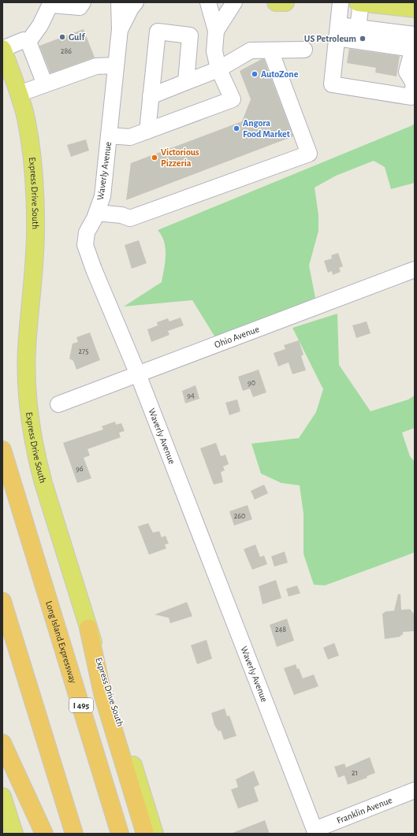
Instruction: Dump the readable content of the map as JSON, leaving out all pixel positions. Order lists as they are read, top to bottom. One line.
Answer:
{"streets":{"highway":["Long Island Expressway","I 495"],"main road":["Express Drive South"],"street":["Waverly Avenue","Ohio Avenue","Franklin Avenue"]},"crossings":[["Waverly Avenue","Ohio Avenue"],["Waverly Avenue","Franklin Avenue"]],"places":["Gulf","US Petroleum","AutoZone","Angora Food Market","Victorious Pizzeria"],"house_numbers":["286","275","90","94","96","260","248","21"]}
